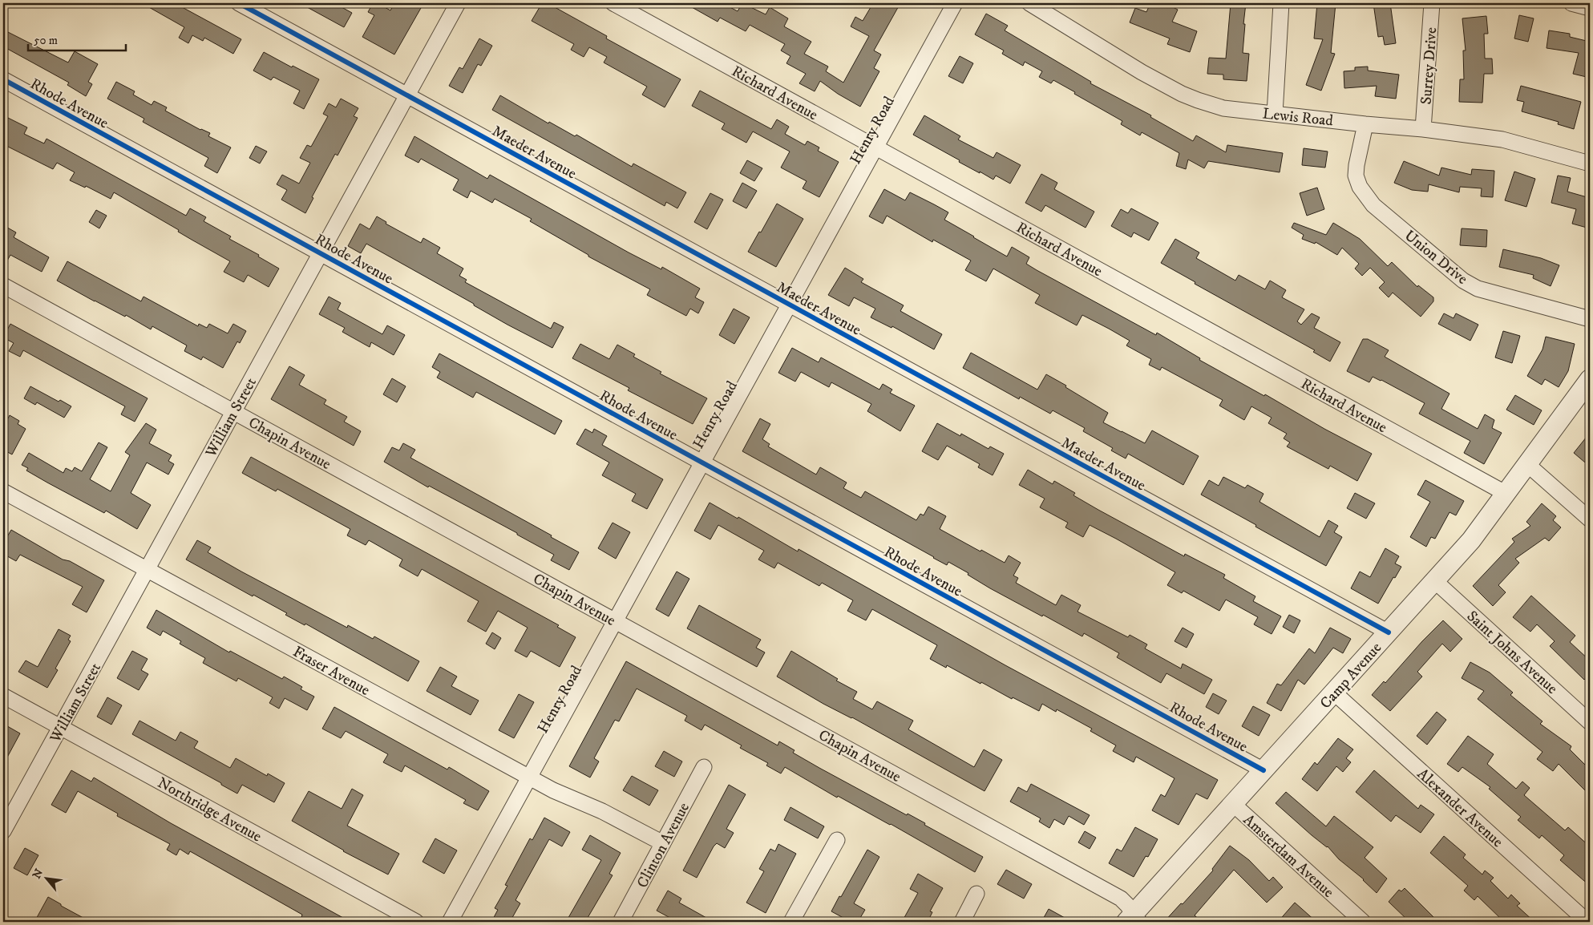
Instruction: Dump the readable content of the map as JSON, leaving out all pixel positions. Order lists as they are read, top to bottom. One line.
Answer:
{"streets":{"street":["Surrey Drive","Richard Avenue","Rhode Avenue","Lewis Road","Henry Road","Maeder Avenue","Union Drive","William Street","Chapin Avenue","Saint Johns Avenue","Fraser Avenue","Camp Avenue","Alexander Avenue","Northridge Avenue","Clinton Avenue","Amsterdam Avenue"]},"crossings":[["Surrey Drive","Lewis Road"],["Richard Avenue","Henry Road"],["Richard Avenue","Camp Avenue"],["Rhode Avenue","Henry Road"],["Rhode Avenue","William Street"],["Rhode Avenue","Camp Avenue"],["Lewis Road","Union Drive"],["Henry Road","Maeder Avenue"],["Henry Road","Chapin Avenue"],["Henry Road","Fraser Avenue"],["Maeder Avenue","William Street"],["Maeder Avenue","Camp Avenue"],["William Street","Chapin Avenue"],["William Street","Fraser Avenue"],["William Street","Northridge Avenue"],["Chapin Avenue","Camp Avenue"],["Saint Johns Avenue","Camp Avenue"],["Fraser Avenue","Clinton Avenue"],["Camp Avenue","Alexander Avenue"],["Camp Avenue","Amsterdam Avenue"]],"scale_bar":"50 m","north":"top left"}
